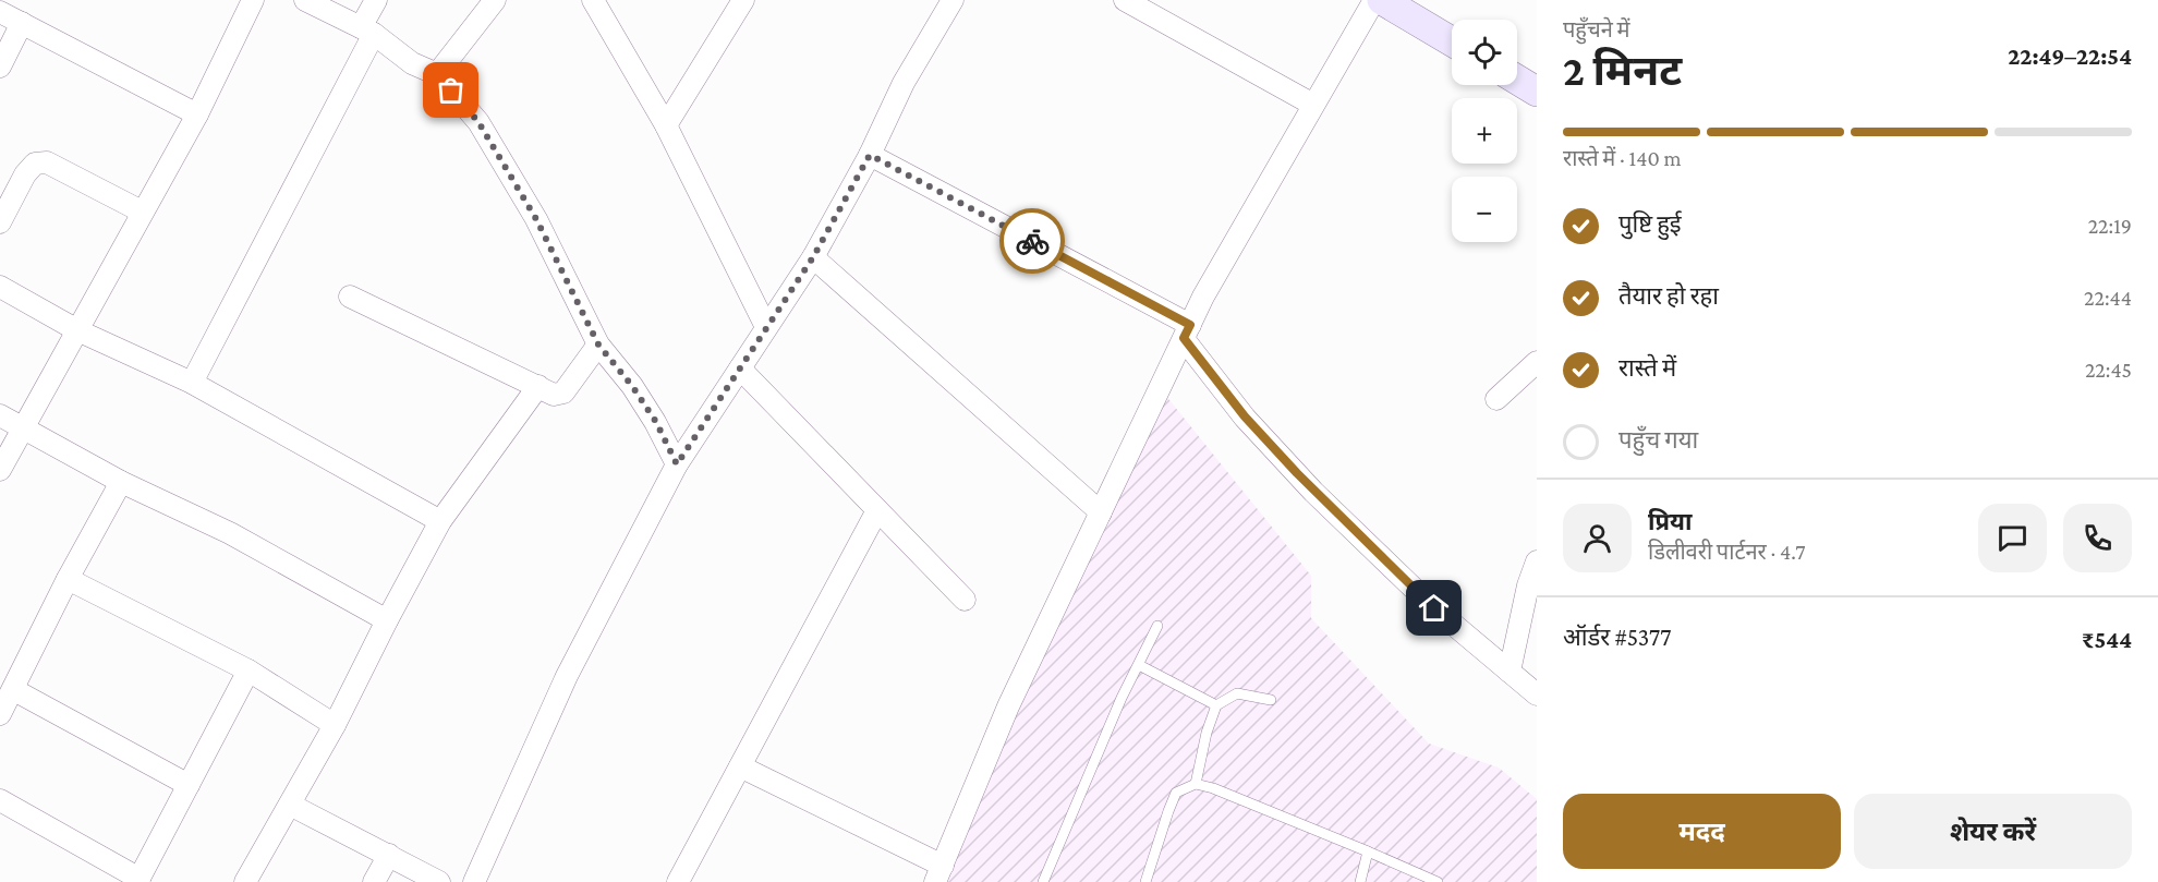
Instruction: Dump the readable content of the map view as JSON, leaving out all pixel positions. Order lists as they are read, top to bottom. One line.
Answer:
{"page":{"heading":["2 मिनट","पहुँचने में","22:49–22:54"],"panel":["प्रिया","डिलीवरी पार्टनर · 4.7","ऑर्डर #5377","₹544"],"map_buttons":["+","−"],"bar":"रास्ते में · 140 m","list":[["पुष्टि हुई","22:19"],["तैयार हो रहा","22:44"],["रास्ते में","22:45"],"पहुँच गया"],"buttons":["मदद","शेयर करें"]}}
